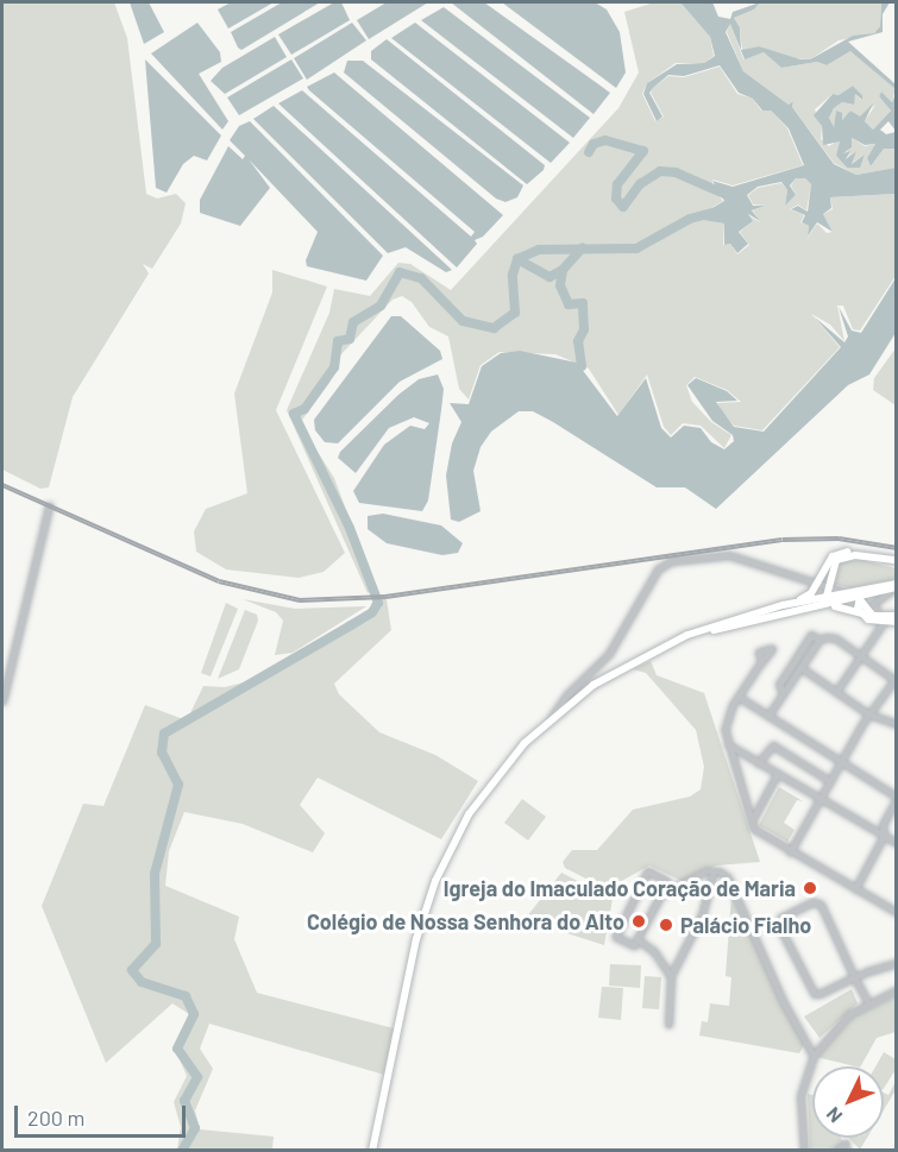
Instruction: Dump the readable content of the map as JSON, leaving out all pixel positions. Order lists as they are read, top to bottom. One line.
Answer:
{"places":["Igreja do Imaculado Coração de Maria","Colégio de Nossa Senhora do Alto","Palácio Fialho"],"scale_bar":"200 m","north":"bottom left"}
